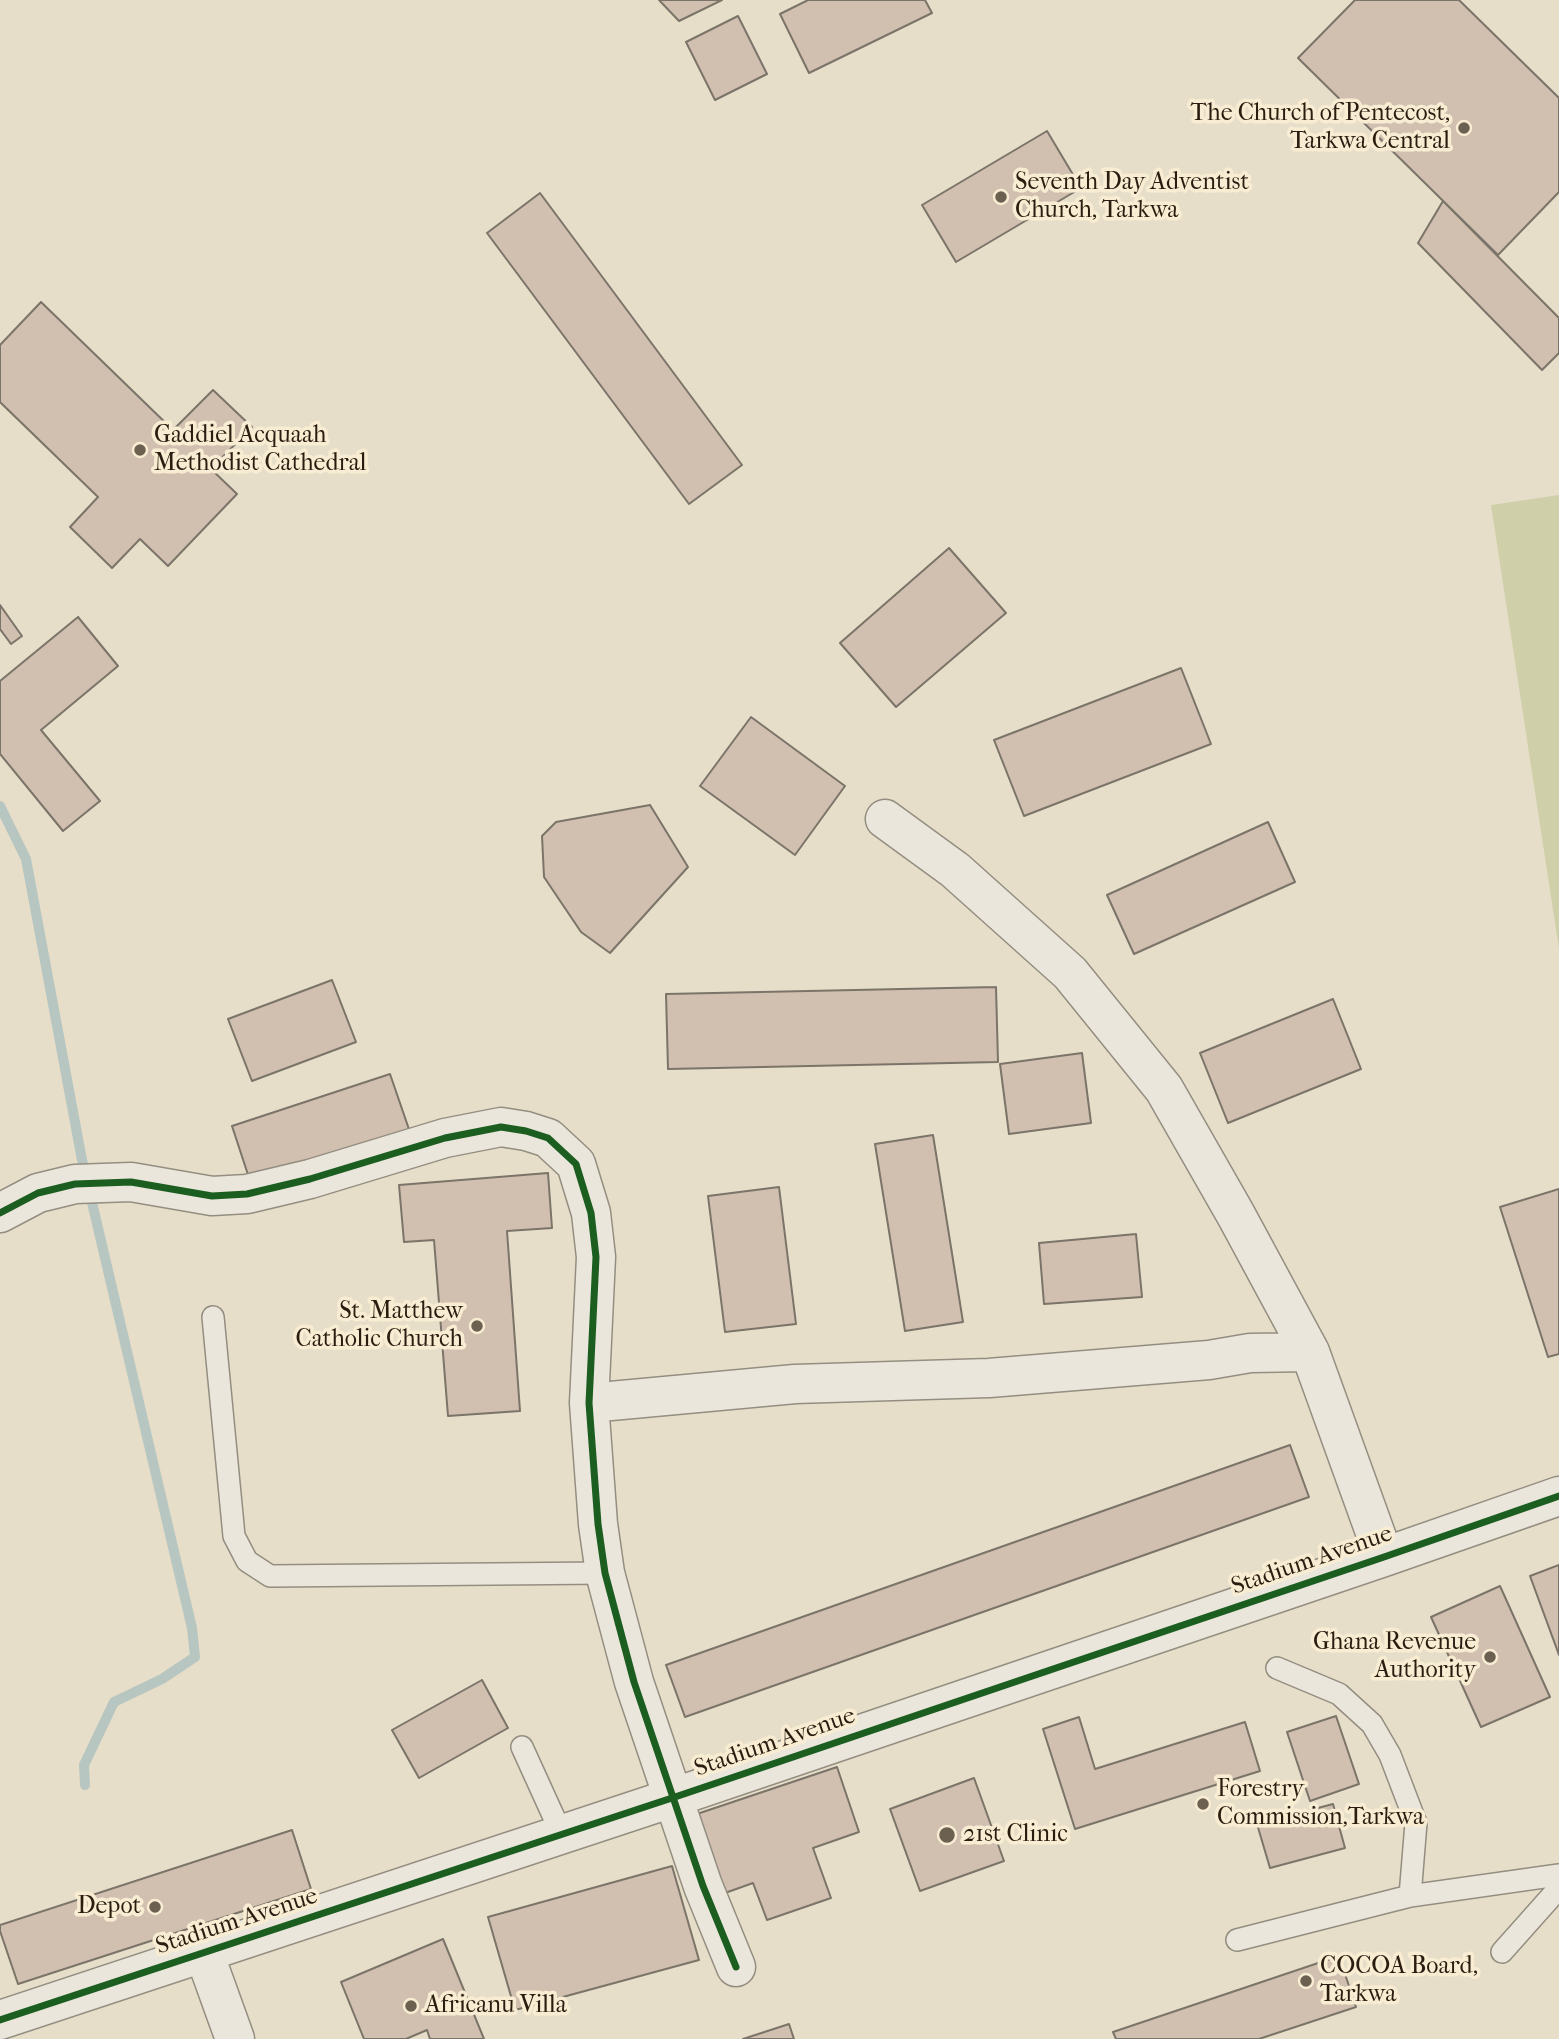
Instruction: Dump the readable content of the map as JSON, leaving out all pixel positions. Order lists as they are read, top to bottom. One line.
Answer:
{"streets":{"street":["Stadium Avenue"]},"places":["The Church of Pentecost, Tarkwa Central","Seventh Day Adventist Church, Tarkwa","Gaddiel Acquaah Methodist Cathedral","St. Matthew Catholic Church","Ghana Revenue Authority","Forestry Commission,Tarkwa","21st Clinic","Depot","COCOA Board, Tarkwa","Africanu Villa"]}
